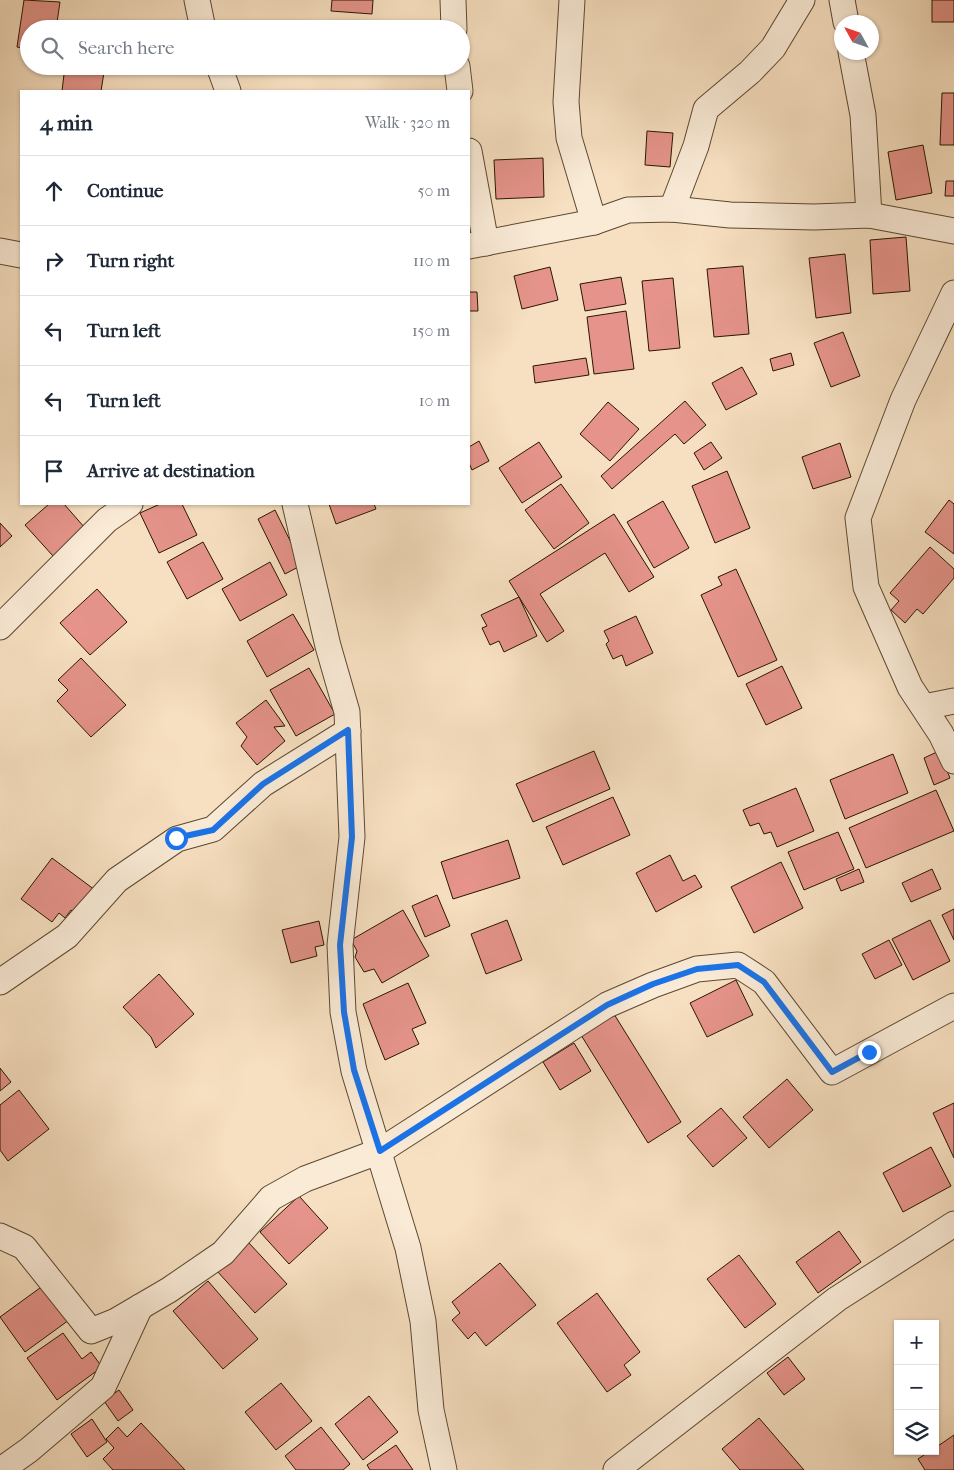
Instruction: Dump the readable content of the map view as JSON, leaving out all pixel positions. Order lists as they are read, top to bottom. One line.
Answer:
{"north":"top left","page":{"search":"Search here","heading":["4 min","Walk · 320 m"],"list":[["Continue","50 m"],["Turn right","110 m"],["Turn left","150 m"],["Turn left","10 m"],"Arrive at destination"],"map_buttons":["+","−"]}}
